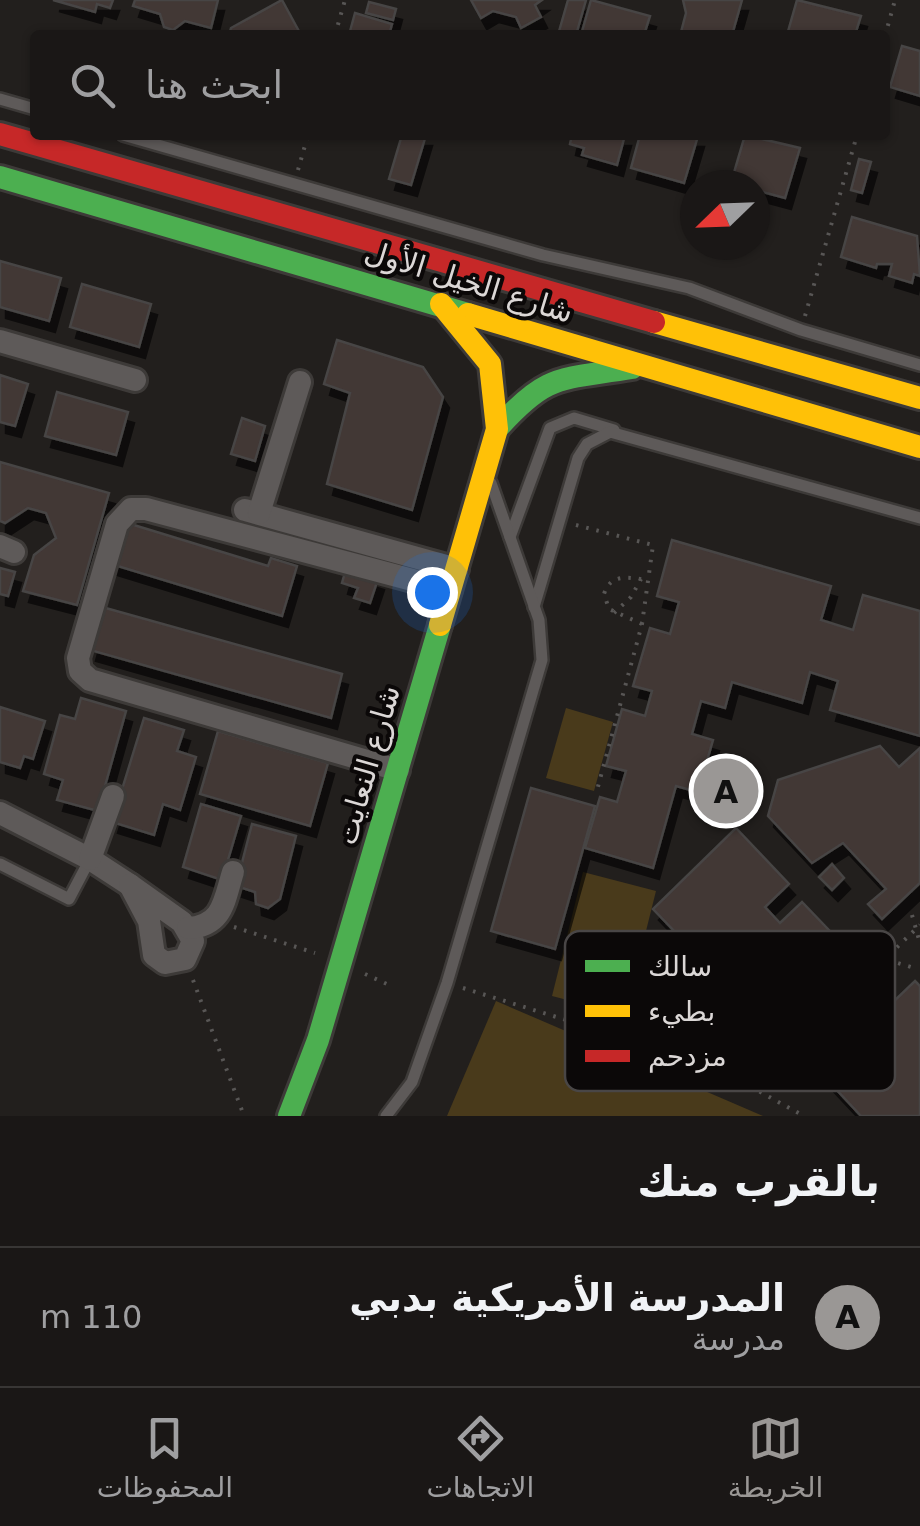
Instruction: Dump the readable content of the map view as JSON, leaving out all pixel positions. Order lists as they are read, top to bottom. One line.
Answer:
{"streets":{"main road":["شارع الخيل الأول","شارع النعايت"]},"crossings":[["شارع الخيل الأول","شارع النعايت"]],"legend":["سالك","بطيء","مزدحم"],"north":"bottom left","page":{"search":"ابحث هنا","pins":"A","heading":"بالقرب منك","list":[{"mark":"A","name":"المدرسة الأمريكية بدبي","note":"مدرسة","value":"110 m"}],"nav":["الخريطة","الاتجاهات","المحفوظات"]}}
